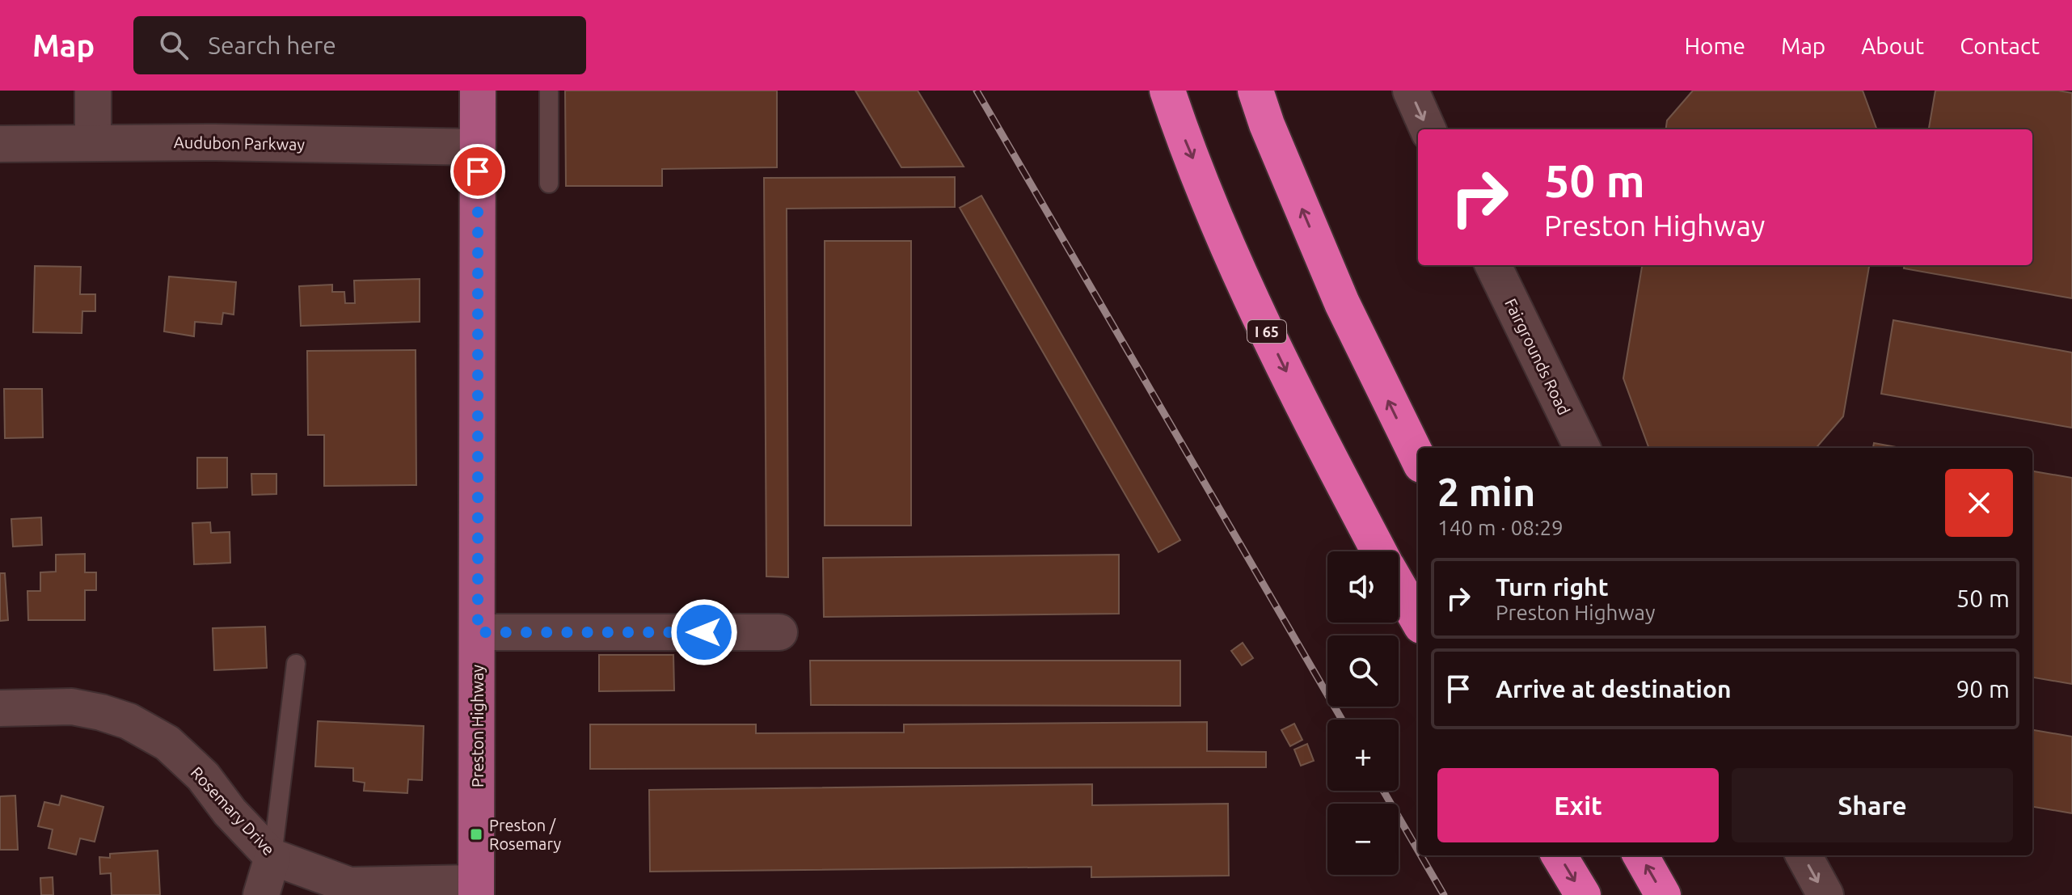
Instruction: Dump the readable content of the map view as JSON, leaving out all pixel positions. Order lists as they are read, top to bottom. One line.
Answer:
{"streets":{"highway":["I 65"],"main road":["Preston Highway"],"street":["Audubon Parkway","Fairgrounds Road","Rosemary Drive"]},"crossings":[["Audubon Parkway","Preston Highway"],["Preston Highway","Rosemary Drive"]],"places":{"transit":["Preston / Rosemary"]},"page":{"header":"Map","search":"Search here","nav":["Home","Map","About","Contact"],"turn":["50 m","Preston Highway"],"heading":["2 min","140 m · 08:29"],"map_buttons":["+","−"],"list":[{"name":"Turn right","note":"Preston Highway","value":"50 m"},{"name":"Arrive at destination","value":"90 m"}],"buttons":["Exit","Share"]}}
